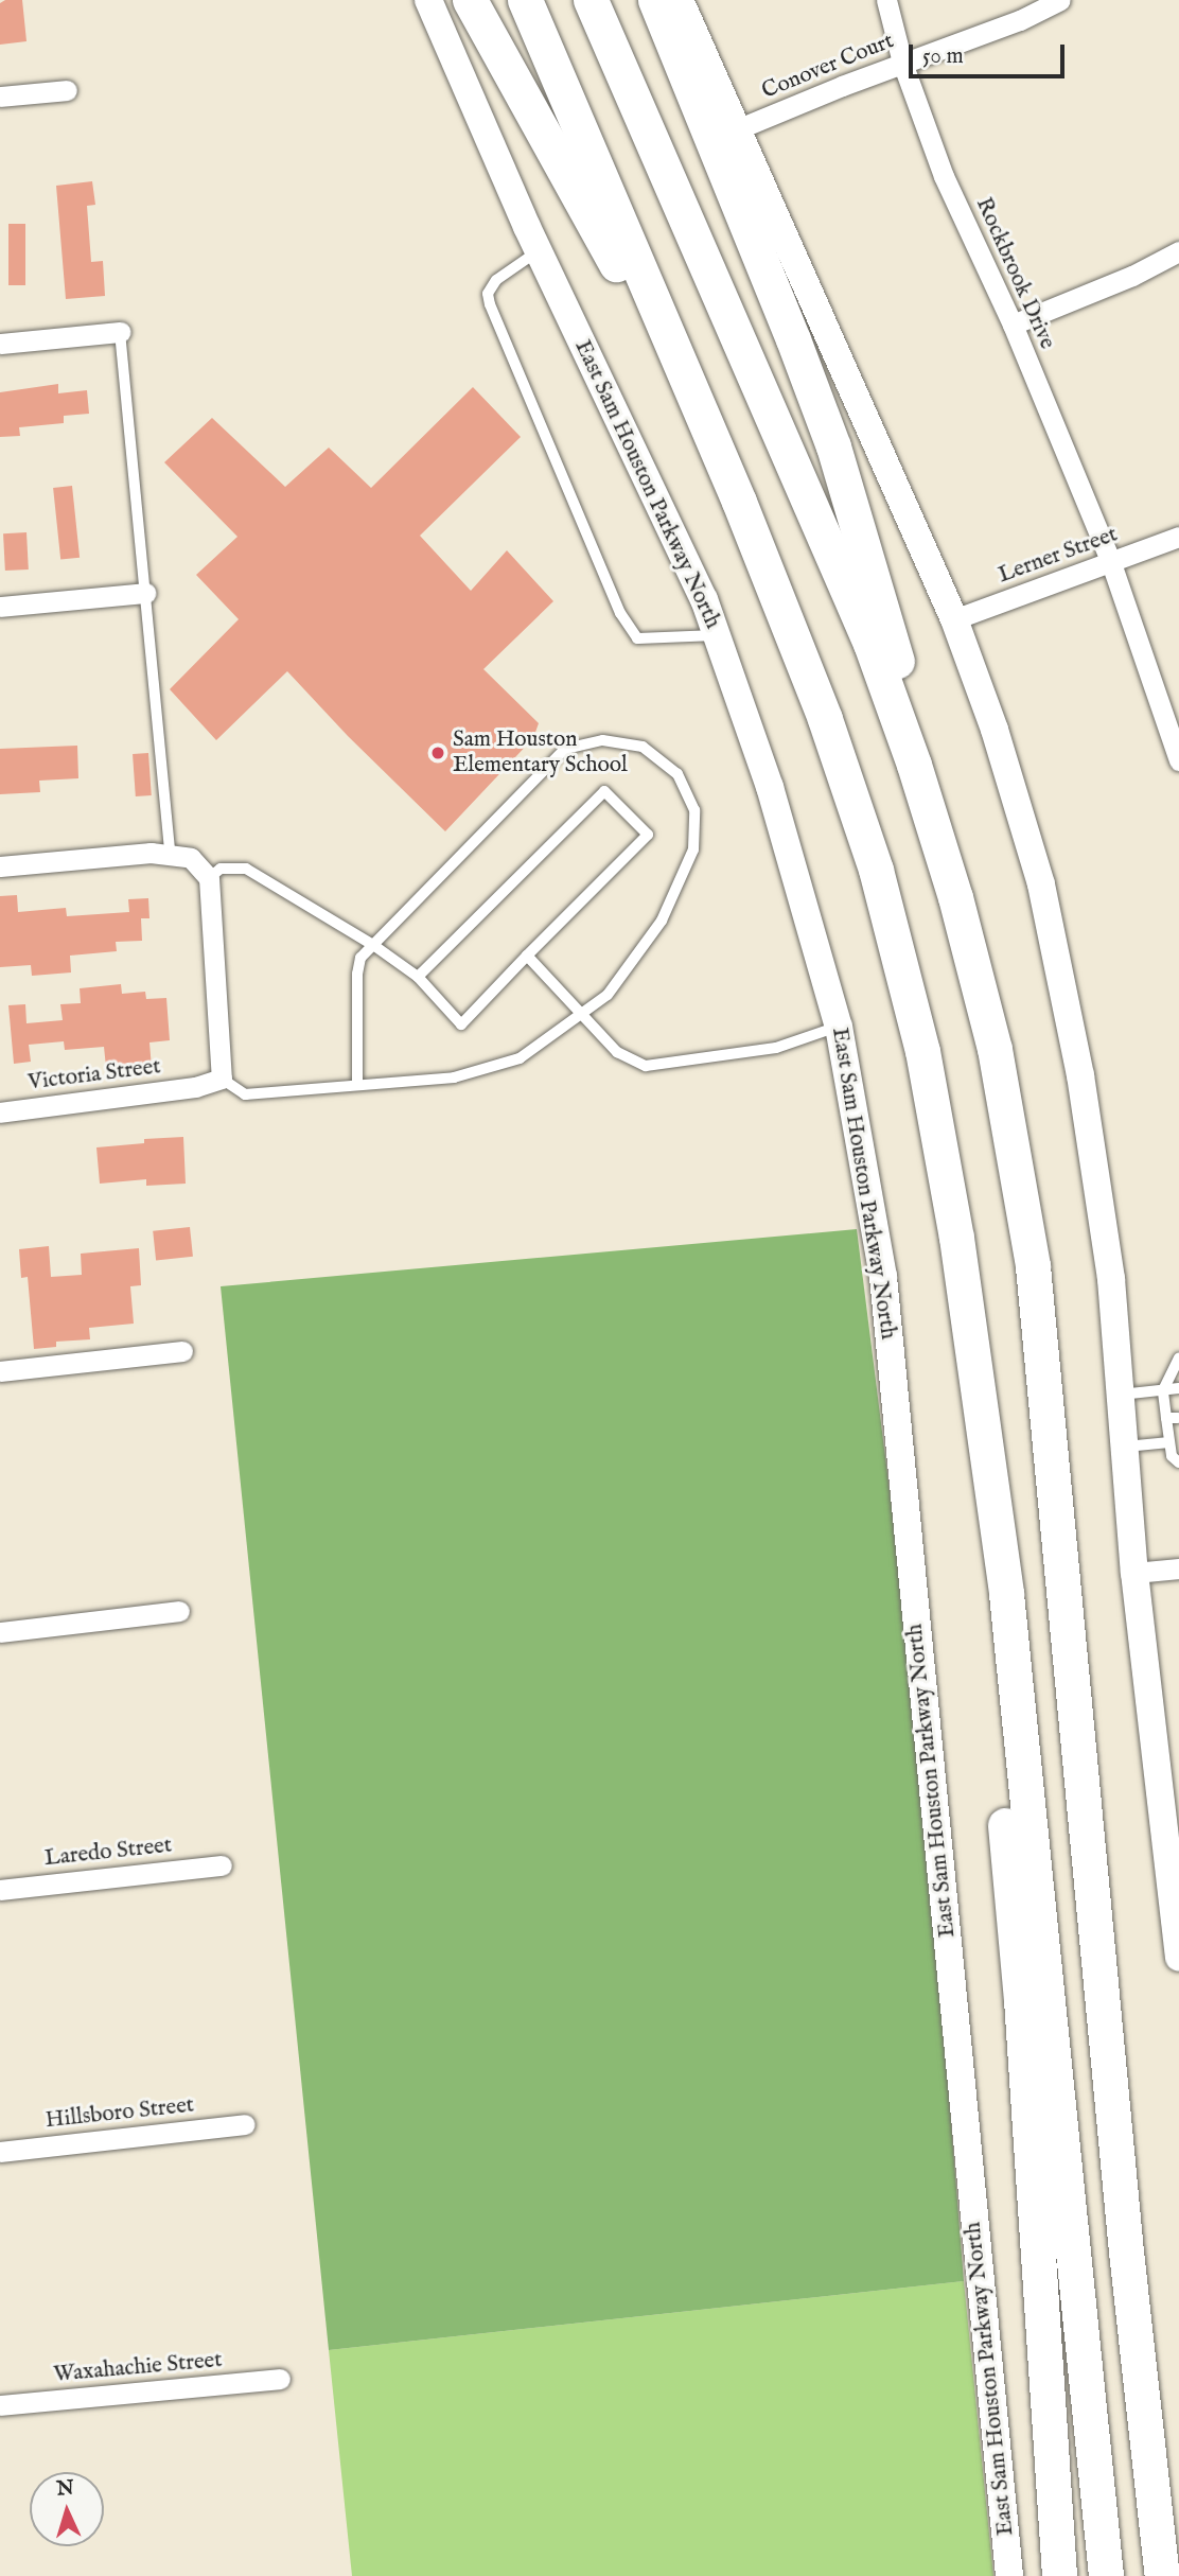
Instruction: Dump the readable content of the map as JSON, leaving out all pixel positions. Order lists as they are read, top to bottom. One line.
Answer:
{"streets":{"main road":["East Sam Houston Parkway North"],"street":["Conover Court","Rockbrook Drive","Lerner Street","Victoria Street","Laredo Street","Hillsboro Street","Waxahachie Street"]},"crossings":[["Conover Court","Rockbrook Drive"],["Rockbrook Drive","Lerner Street"]],"places":["Sam Houston Elementary School"],"scale_bar":"50 m","north":"top"}
